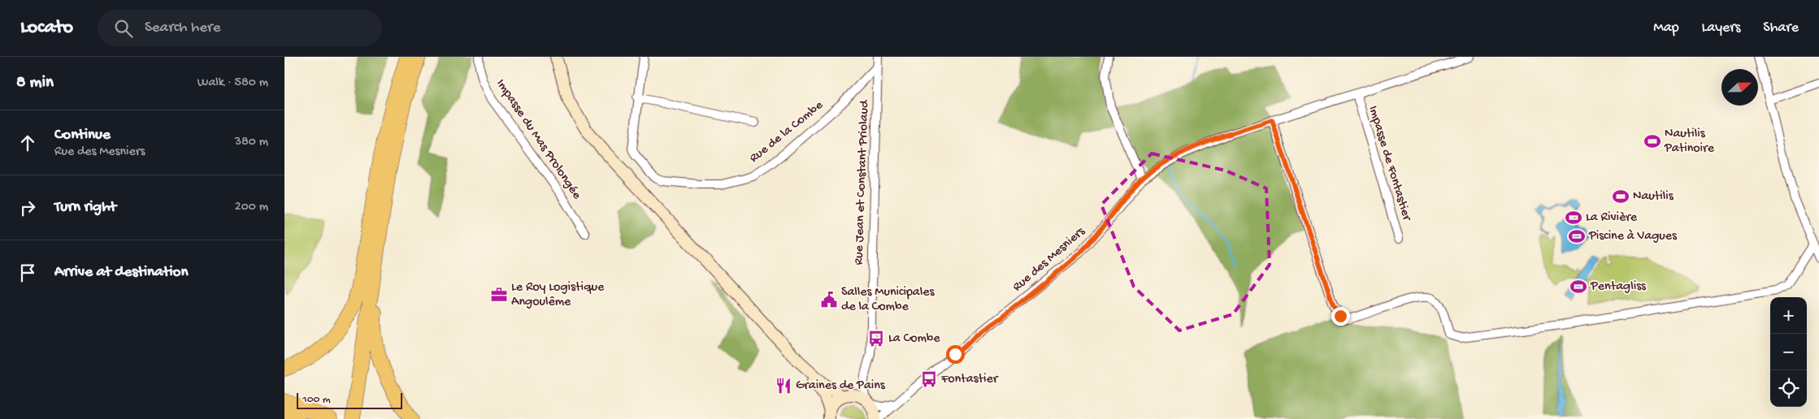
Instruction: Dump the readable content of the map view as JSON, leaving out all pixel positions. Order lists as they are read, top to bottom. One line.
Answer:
{"streets":{"street":["Rue de la Combe","Impasse du Mas Prolongée","Impasse de Fontastier","Rue Jean et Constant Priolaud","Rue des Mesniers"]},"crossings":[["Rue de la Combe","Rue Jean et Constant Priolaud"],["Impasse de Fontastier","Rue des Mesniers"],["Rue Jean et Constant Priolaud","Rue des Mesniers"]],"places":{"sports":["Nautilis Patinoire","Nautilis","La Rivière","Piscine à Vagues","Pentagliss"],"office":["Le Roy Logistique Angoulême"],"public building":["Salles Municipales de la Combe"],"bus stop":["La Combe","Fontastier"],"restaurant":["Graines de Pains"]},"scale_bar":"100 m","north":"right","page":{"header":"Locato","search":"Search here","nav":["Map","Layers","Share"],"heading":["8 min","Walk · 580 m"],"list":[["Continue","Rue des Mesniers","380 m"],["Turn right","200 m"],"Arrive at destination"],"map_buttons":["+","−"],"scale":"100 m"}}
